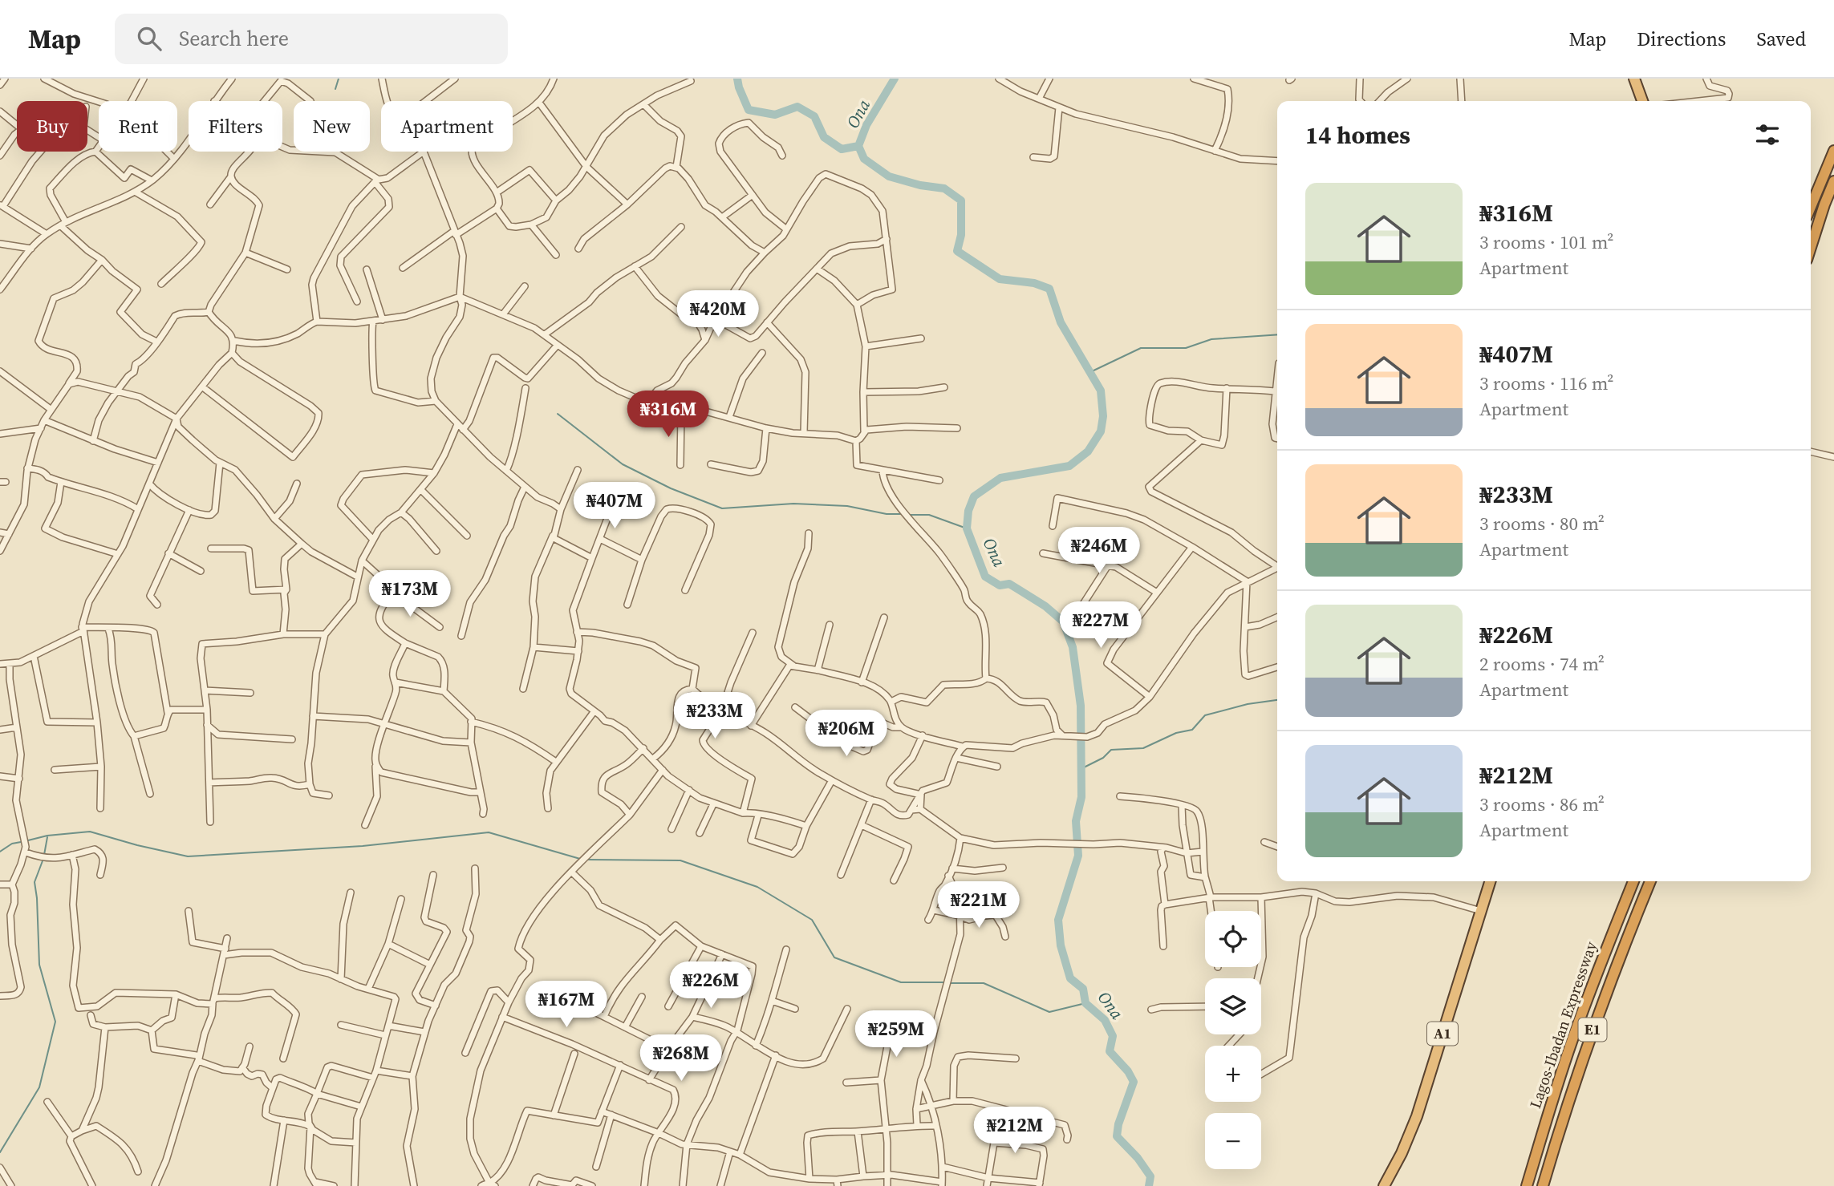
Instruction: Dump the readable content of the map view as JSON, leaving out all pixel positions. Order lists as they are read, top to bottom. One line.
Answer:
{"streets":{"highway":["Lagos-Ibadan Expressway","E1","A1"]},"water":["Ona"],"page":{"header":"Map","search":"Search here","nav":["Map","Directions","Saved"],"chip":["Buy","Rent","Filters","New","Apartment"],"heading":"14 homes","list":[{"name":"₦316M","note":"3 rooms · 101 m² · Apartment"},{"name":"₦407M","note":"3 rooms · 116 m² · Apartment"},{"name":"₦233M","note":"3 rooms · 80 m² · Apartment"},{"name":"₦226M","note":"2 rooms · 74 m² · Apartment"},{"name":"₦212M","note":"3 rooms · 86 m² · Apartment"}],"price":["₦420M","₦316M","₦407M","₦246M","₦173M","₦227M","₦233M","₦206M","₦221M","₦226M","₦167M","₦259M","₦268M","₦212M"],"map_buttons":["+","−"]}}
